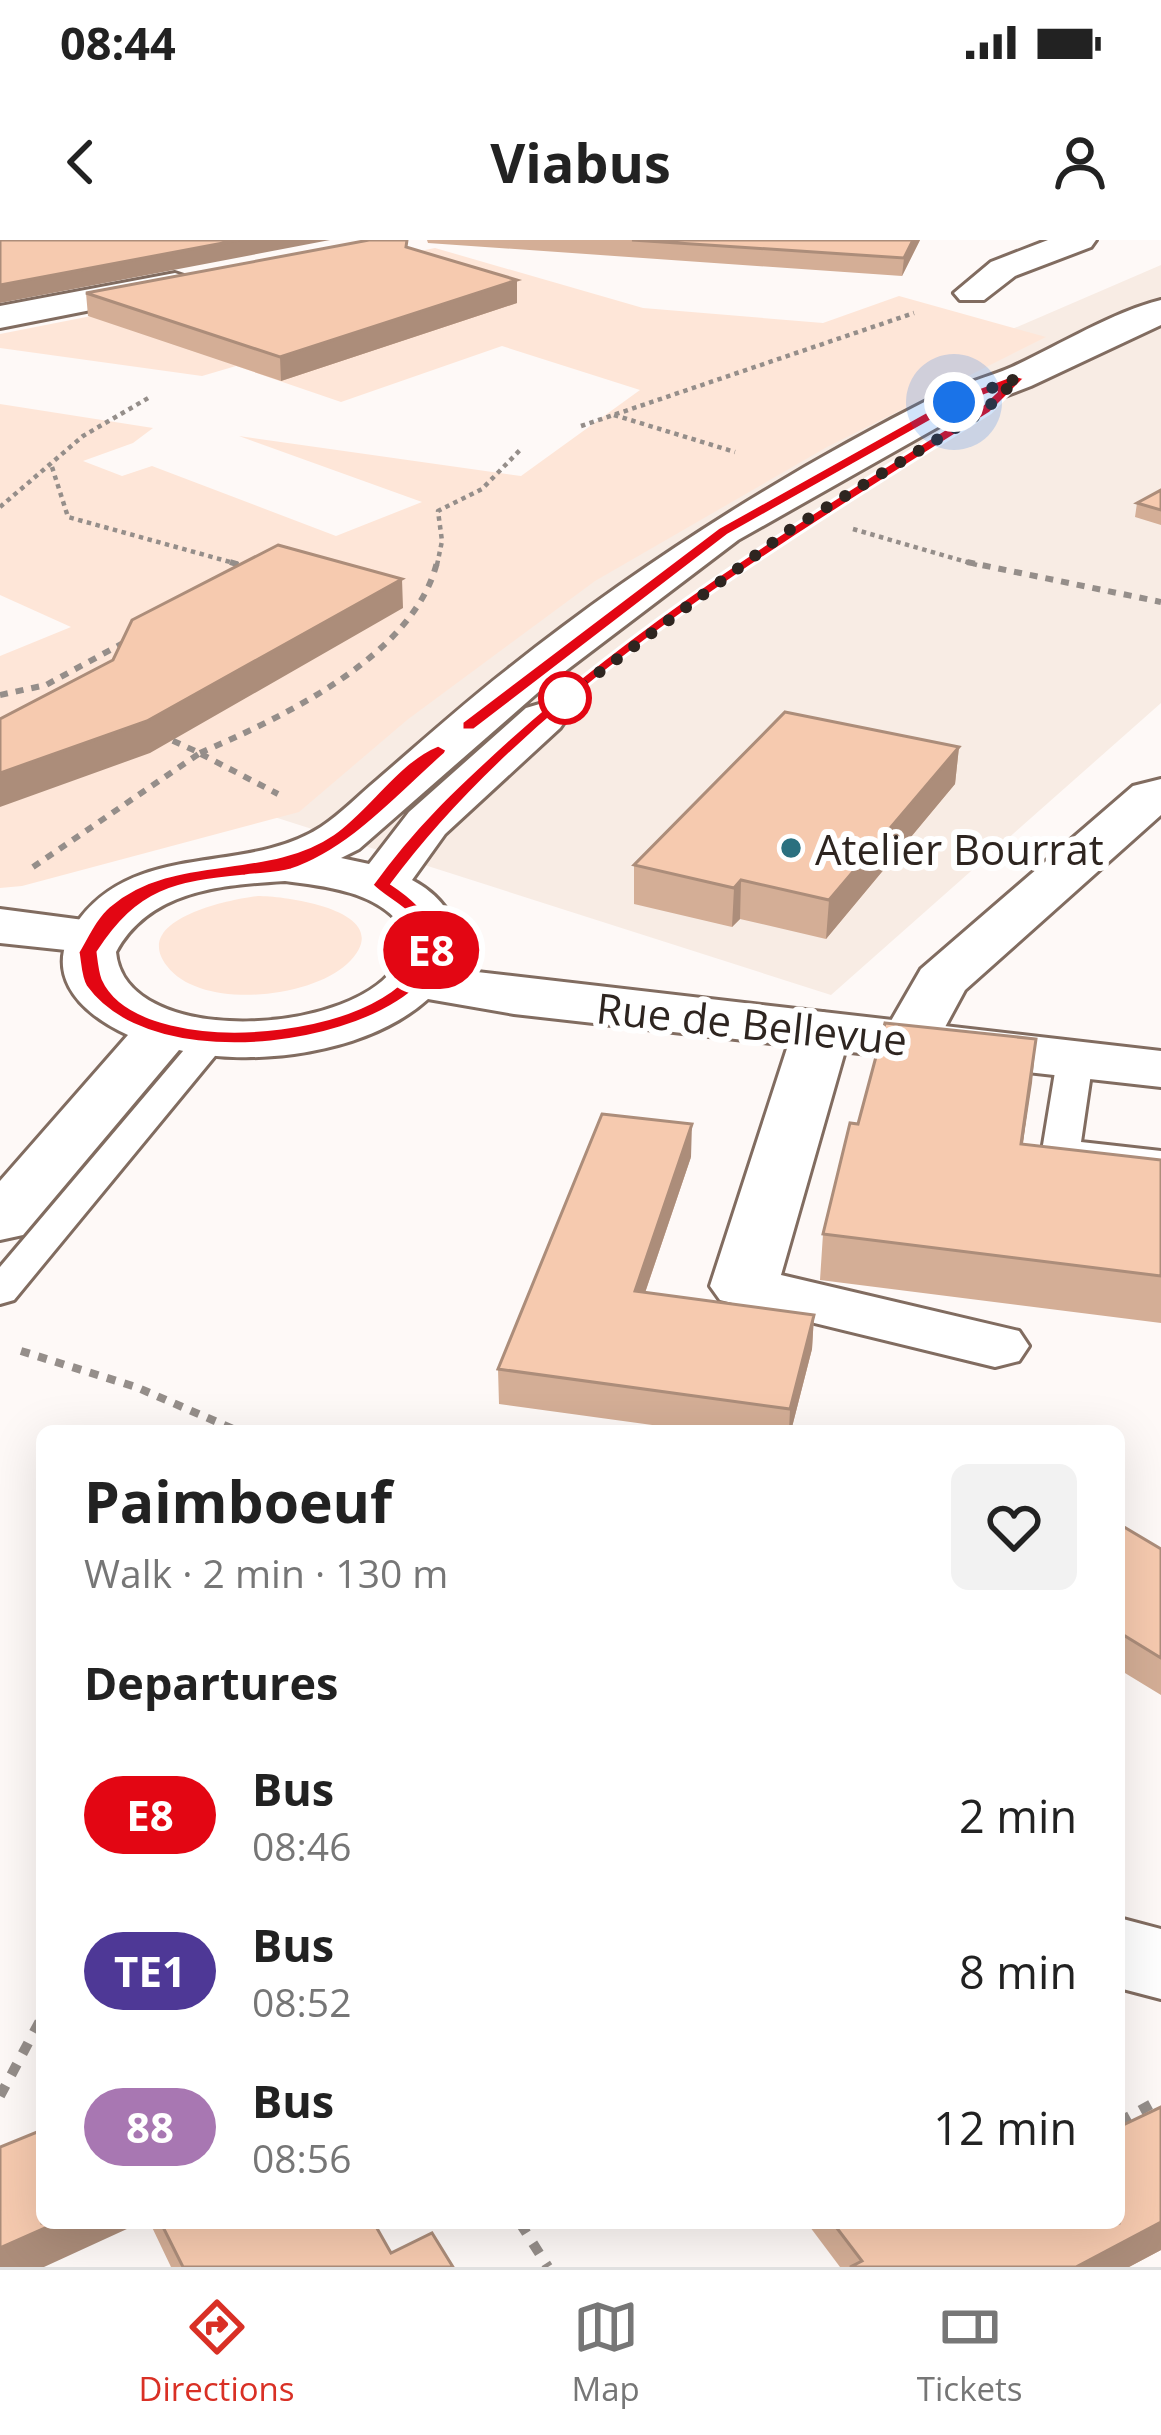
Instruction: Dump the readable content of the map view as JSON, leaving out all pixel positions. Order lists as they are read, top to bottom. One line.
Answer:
{"streets":{"street":["Rue de Bellevue"]},"places":["Atelier Bourrat"],"lines":["bus line E8"],"page":{"status":"08:44","header":"Viabus","on_map":"E8","heading":[["Paimboeuf","Walk · 2 min · 130 m"],"Departures"],"list":[{"mark":"E8","name":"Bus","note":"08:46","value":"2 min"},{"mark":"TE1","name":"Bus","note":"08:52","value":"8 min"},{"mark":"88","name":"Bus","note":"08:56","value":"12 min"}],"tabs":["Directions","Map","Tickets"]}}
